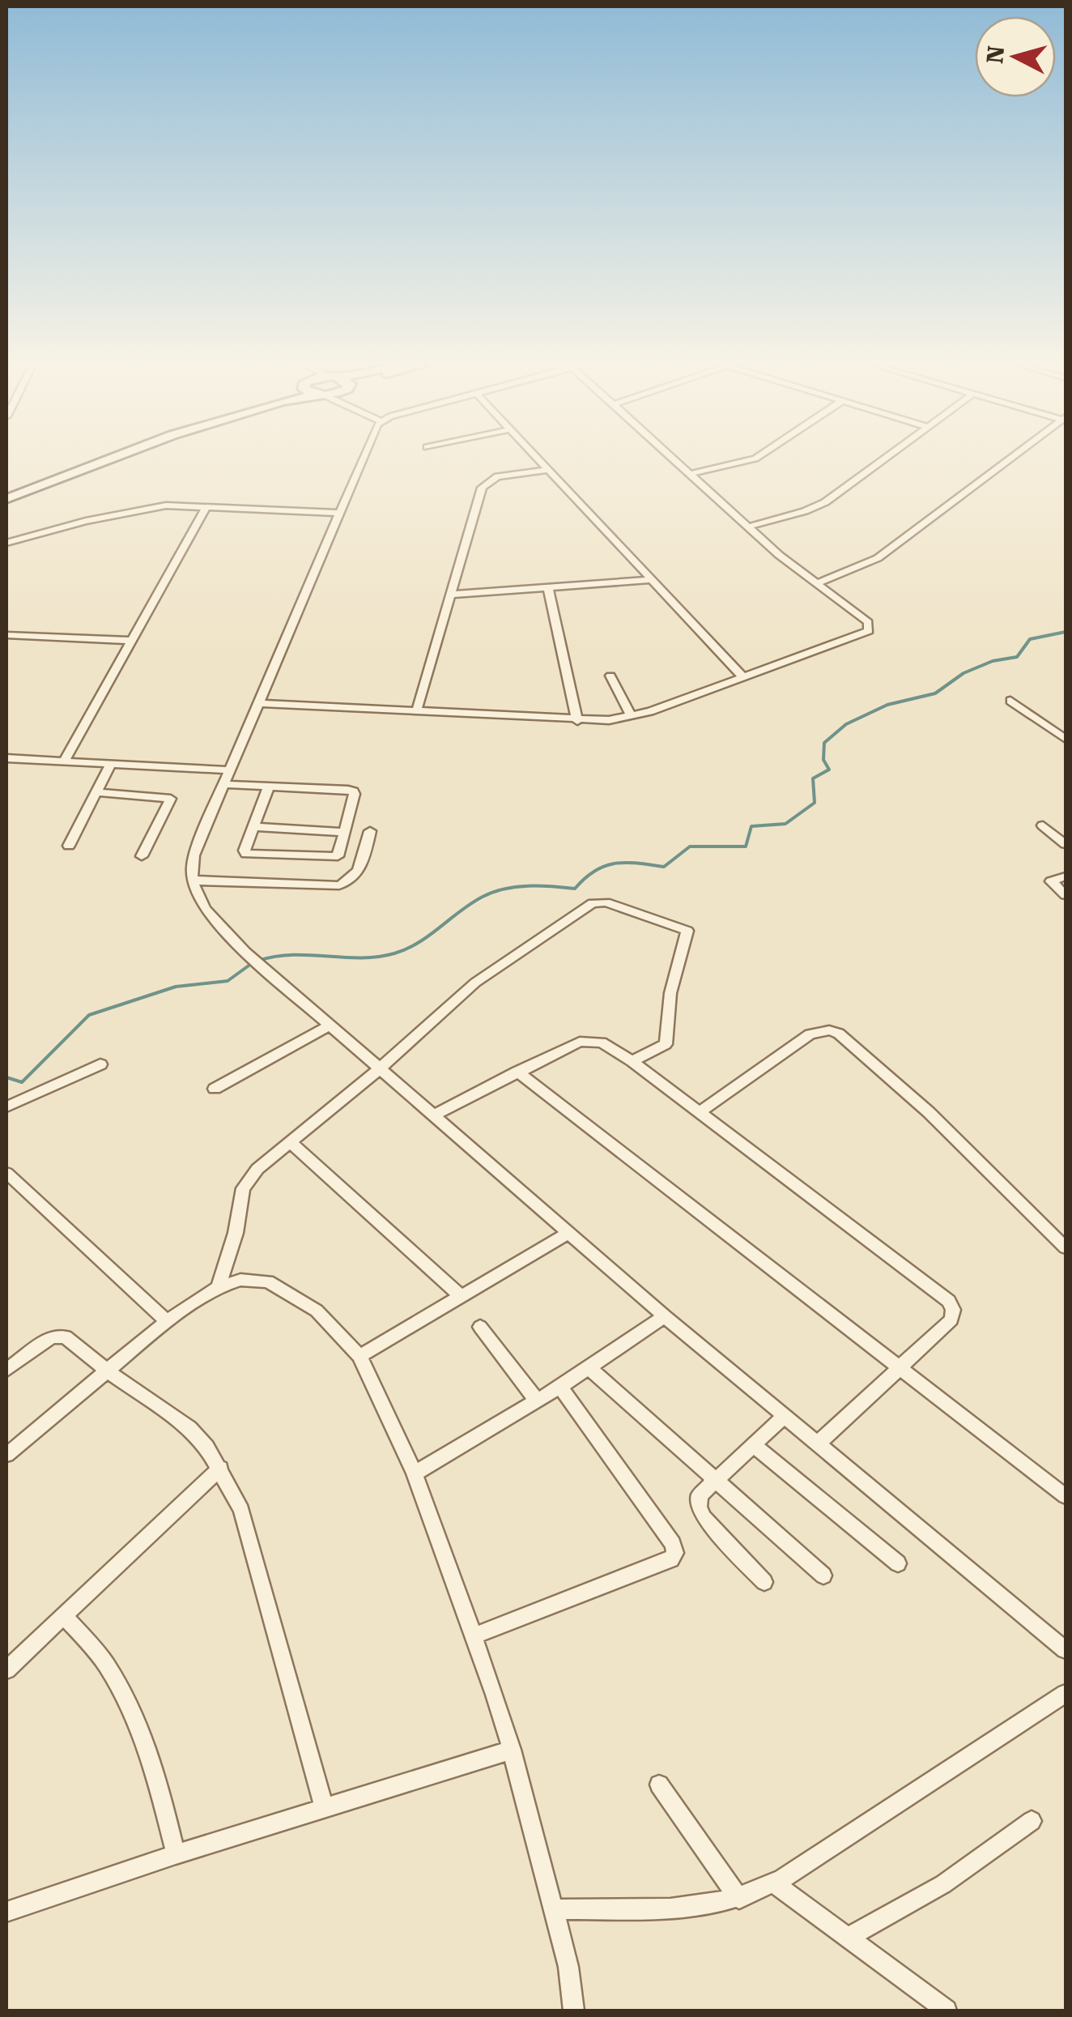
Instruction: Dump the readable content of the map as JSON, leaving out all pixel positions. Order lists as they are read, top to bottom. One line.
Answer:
{"north":"left"}
